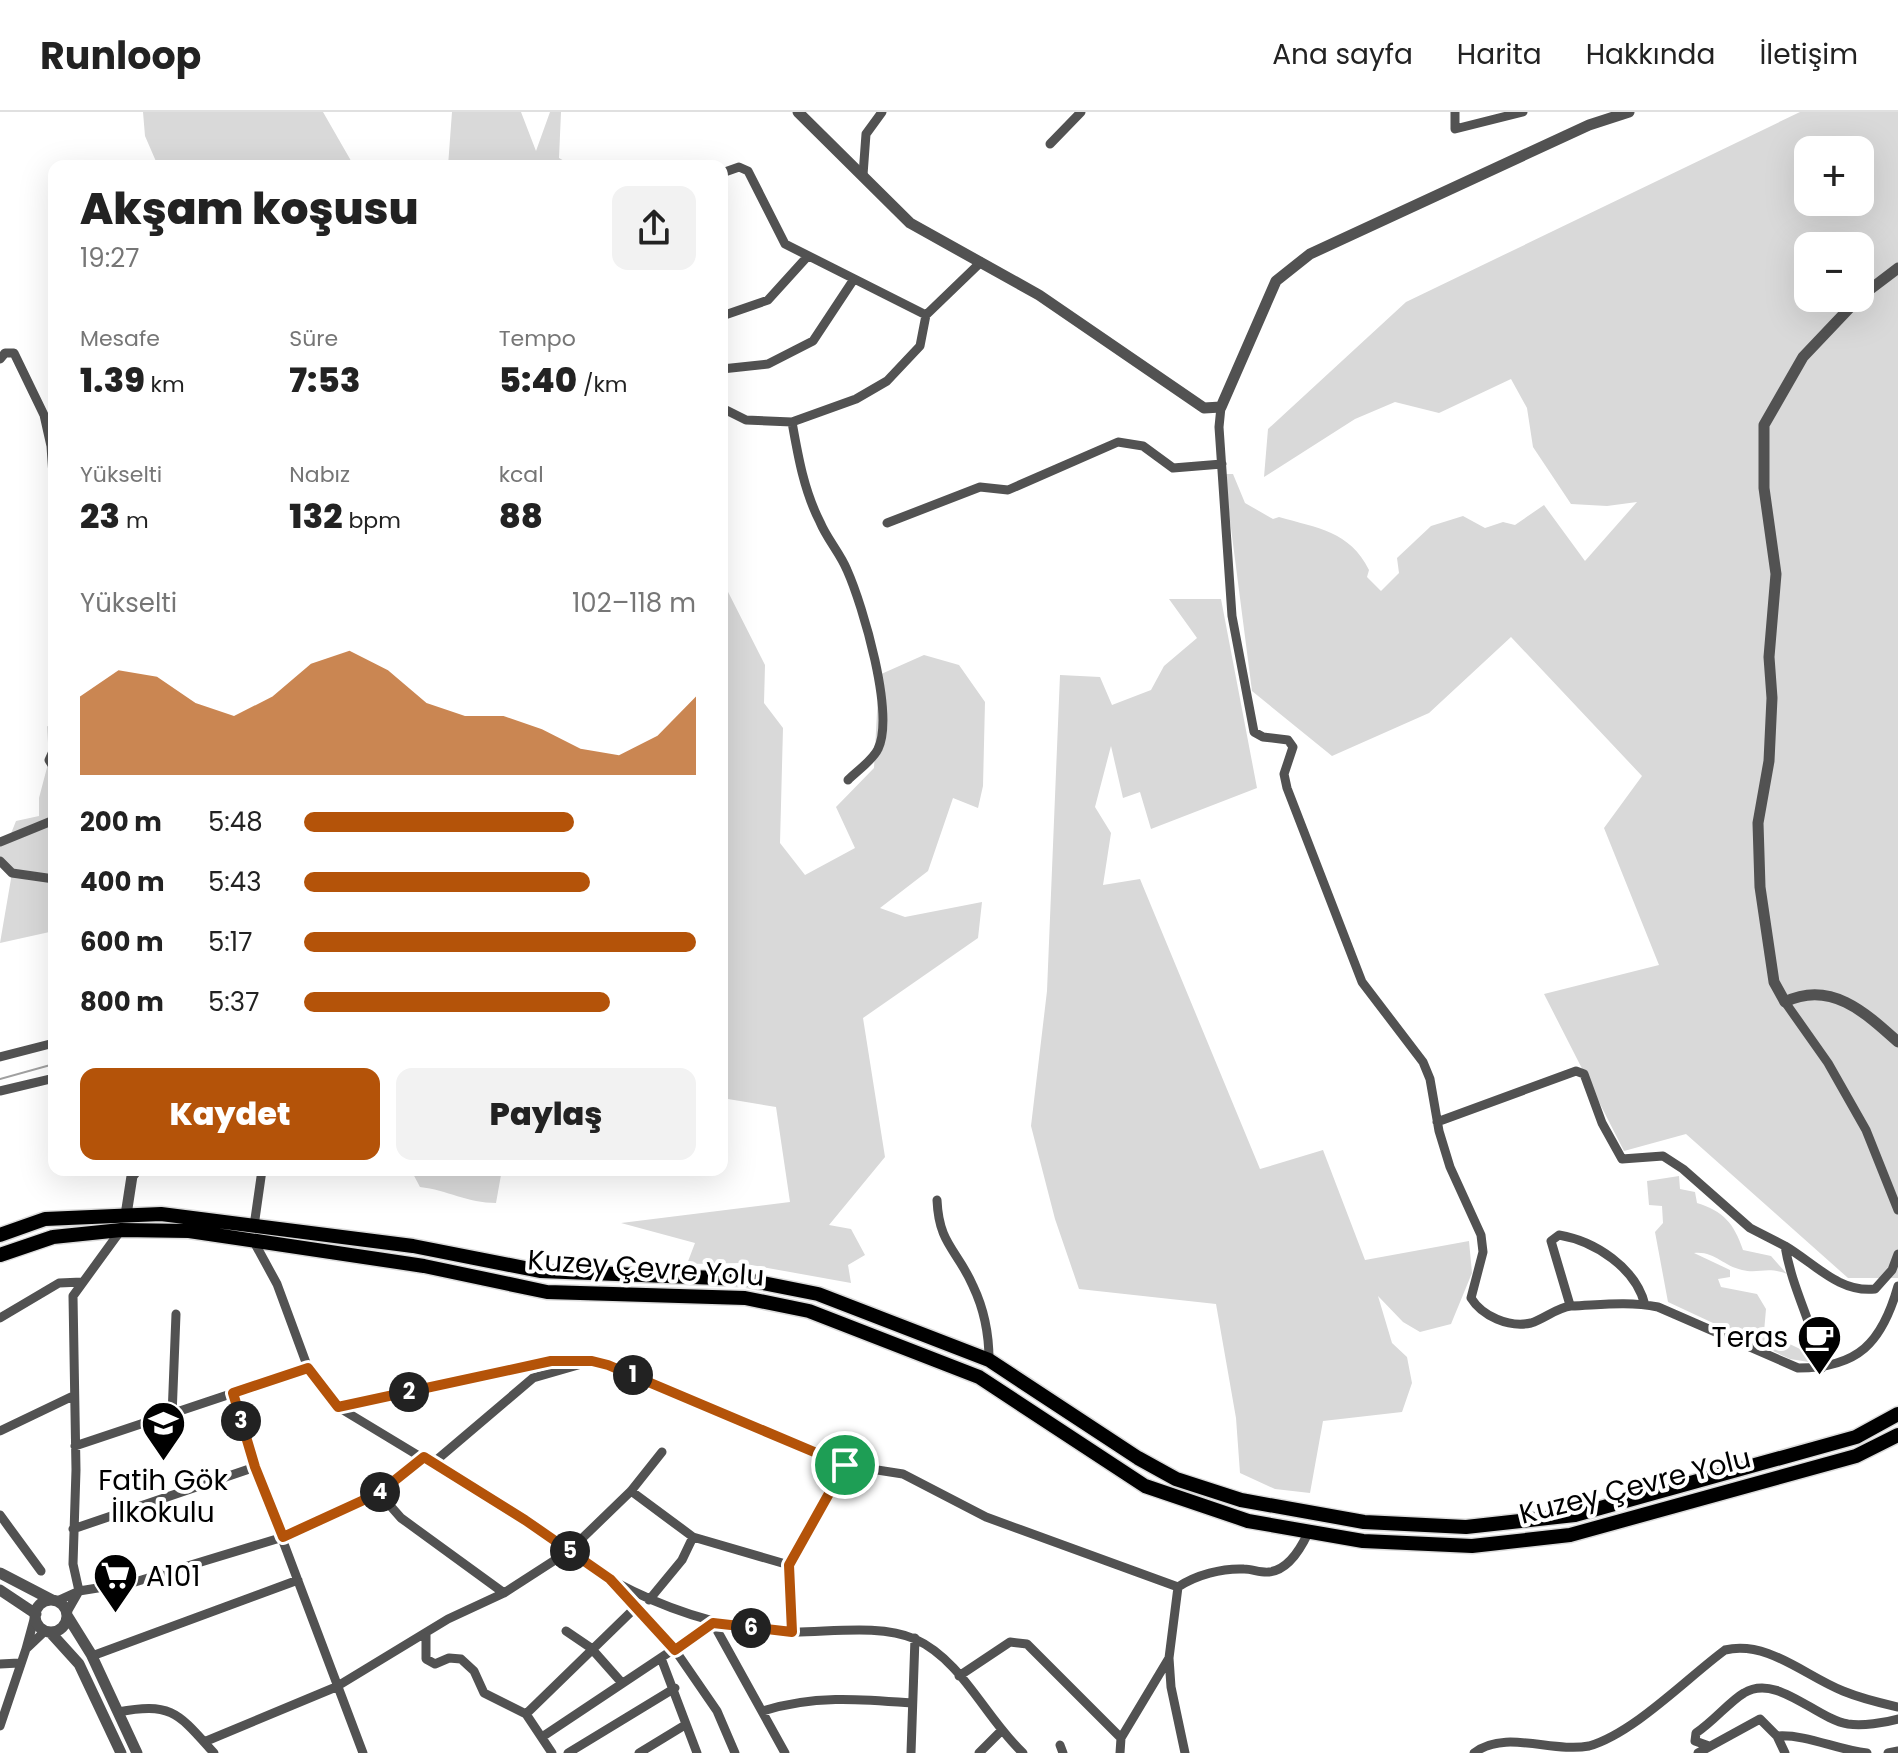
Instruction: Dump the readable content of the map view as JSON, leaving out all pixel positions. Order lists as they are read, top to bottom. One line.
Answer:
{"streets":{"main road":["Kuzey Çevre Yolu"]},"places":{"cafe":["Teras"],"school or university":["Fatih Gök İlkokulu"],"supermarket":["A101"]},"page":{"header":"Runloop","nav":["Ana sayfa","Harita","Hakkında","İletişim"],"map_buttons":["+","−"],"heading":["Akşam koşusu","19:27"],"stats":[["Mesafe","1.39 km"],["Süre","7:53"],["Tempo","5:40 /km"],["Yükselti","23 m"],["Nabız","132 bpm"],["kcal","88"]],"chart":["Yükselti","102–118 m"],"list":[{"name":"200 m","note":"5:48"},{"name":"400 m","note":"5:43"},{"name":"600 m","note":"5:17"},{"name":"800 m","note":"5:37"}],"buttons":["Kaydet","Paylaş"],"pins":["1","2","3","4","5","6"]}}
